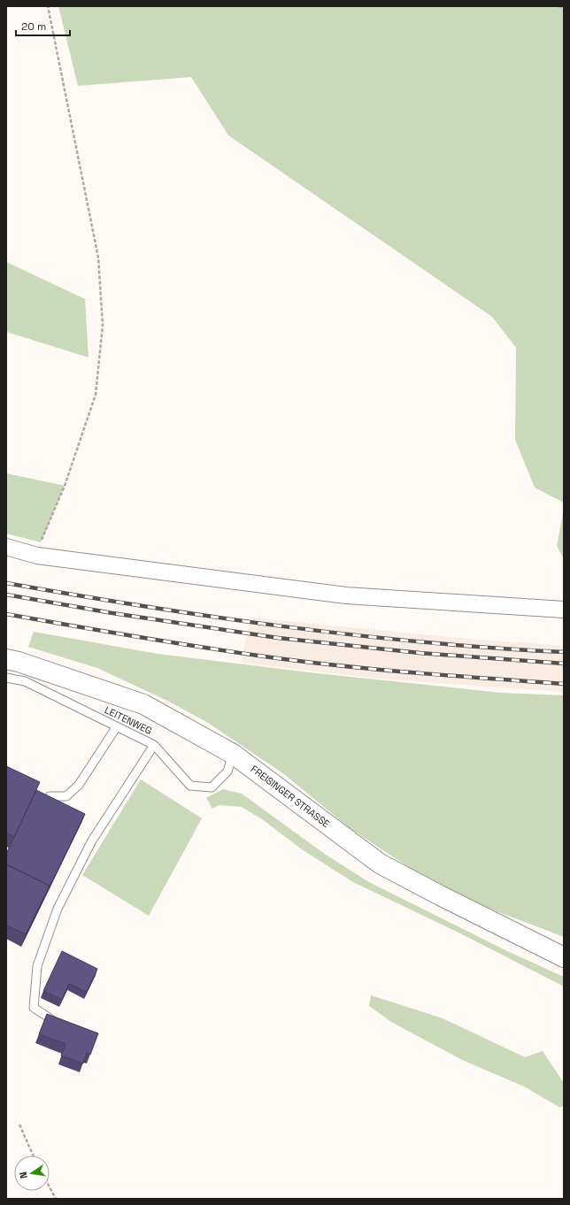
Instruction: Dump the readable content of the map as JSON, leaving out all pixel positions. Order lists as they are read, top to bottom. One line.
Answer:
{"streets":{"main road":["FREISINGER STRASSE"],"lane":["LEITENWEG"]},"crossings":[["LEITENWEG","FREISINGER STRASSE"]],"scale_bar":"20 m","north":"left"}
